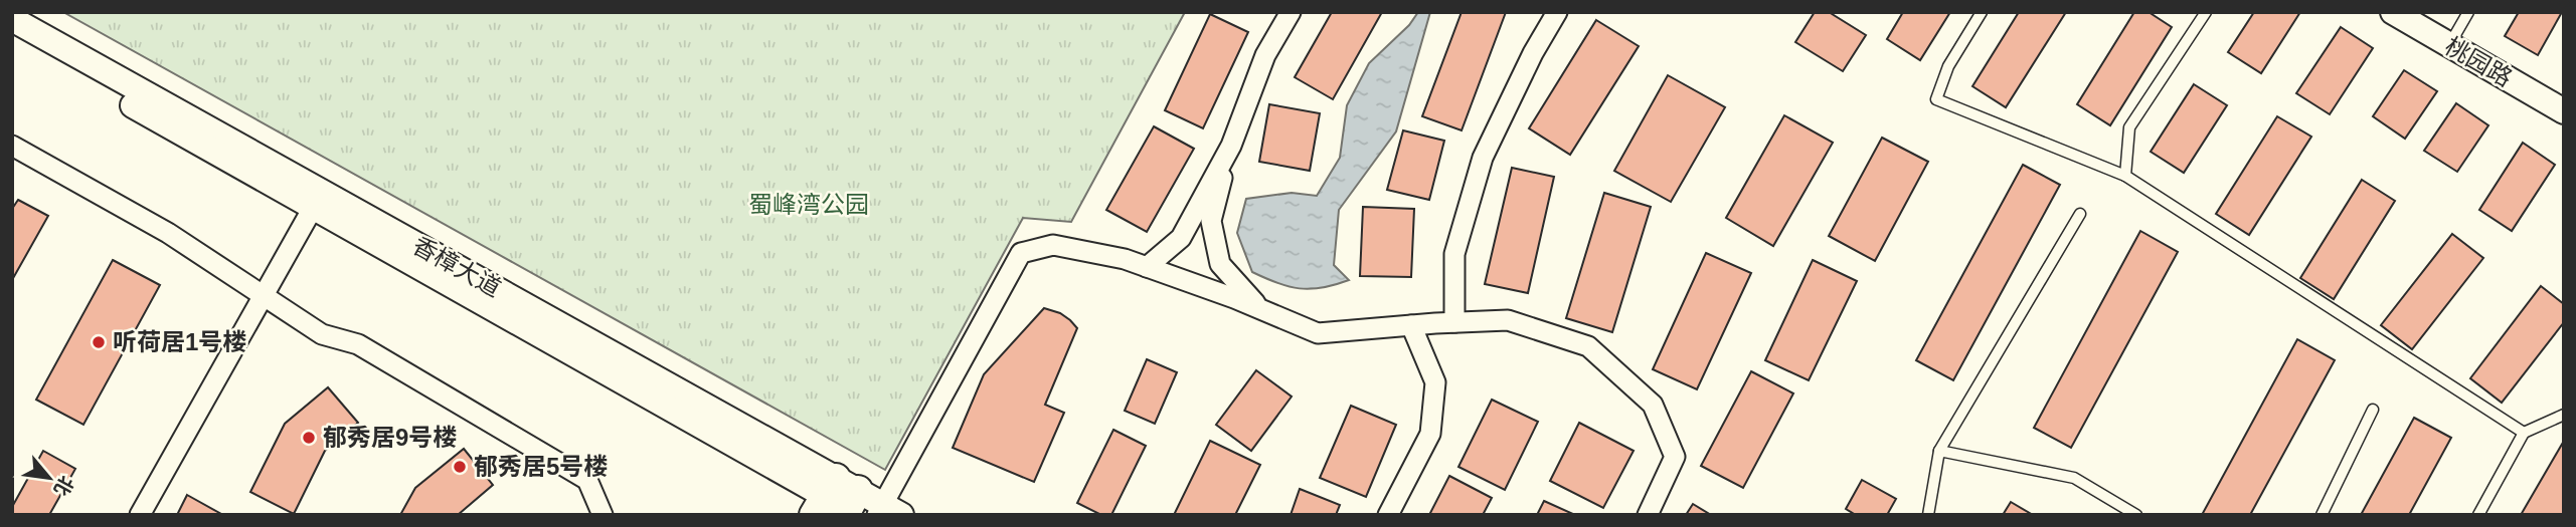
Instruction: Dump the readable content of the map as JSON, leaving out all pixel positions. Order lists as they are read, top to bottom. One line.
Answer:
{"streets":{"street":["桃园路","香樟大道"]},"parks":["蜀峰湾公园"],"places":["听荷居1号楼","郁秀居9号楼","郁秀居5号楼"],"north":"bottom right"}
